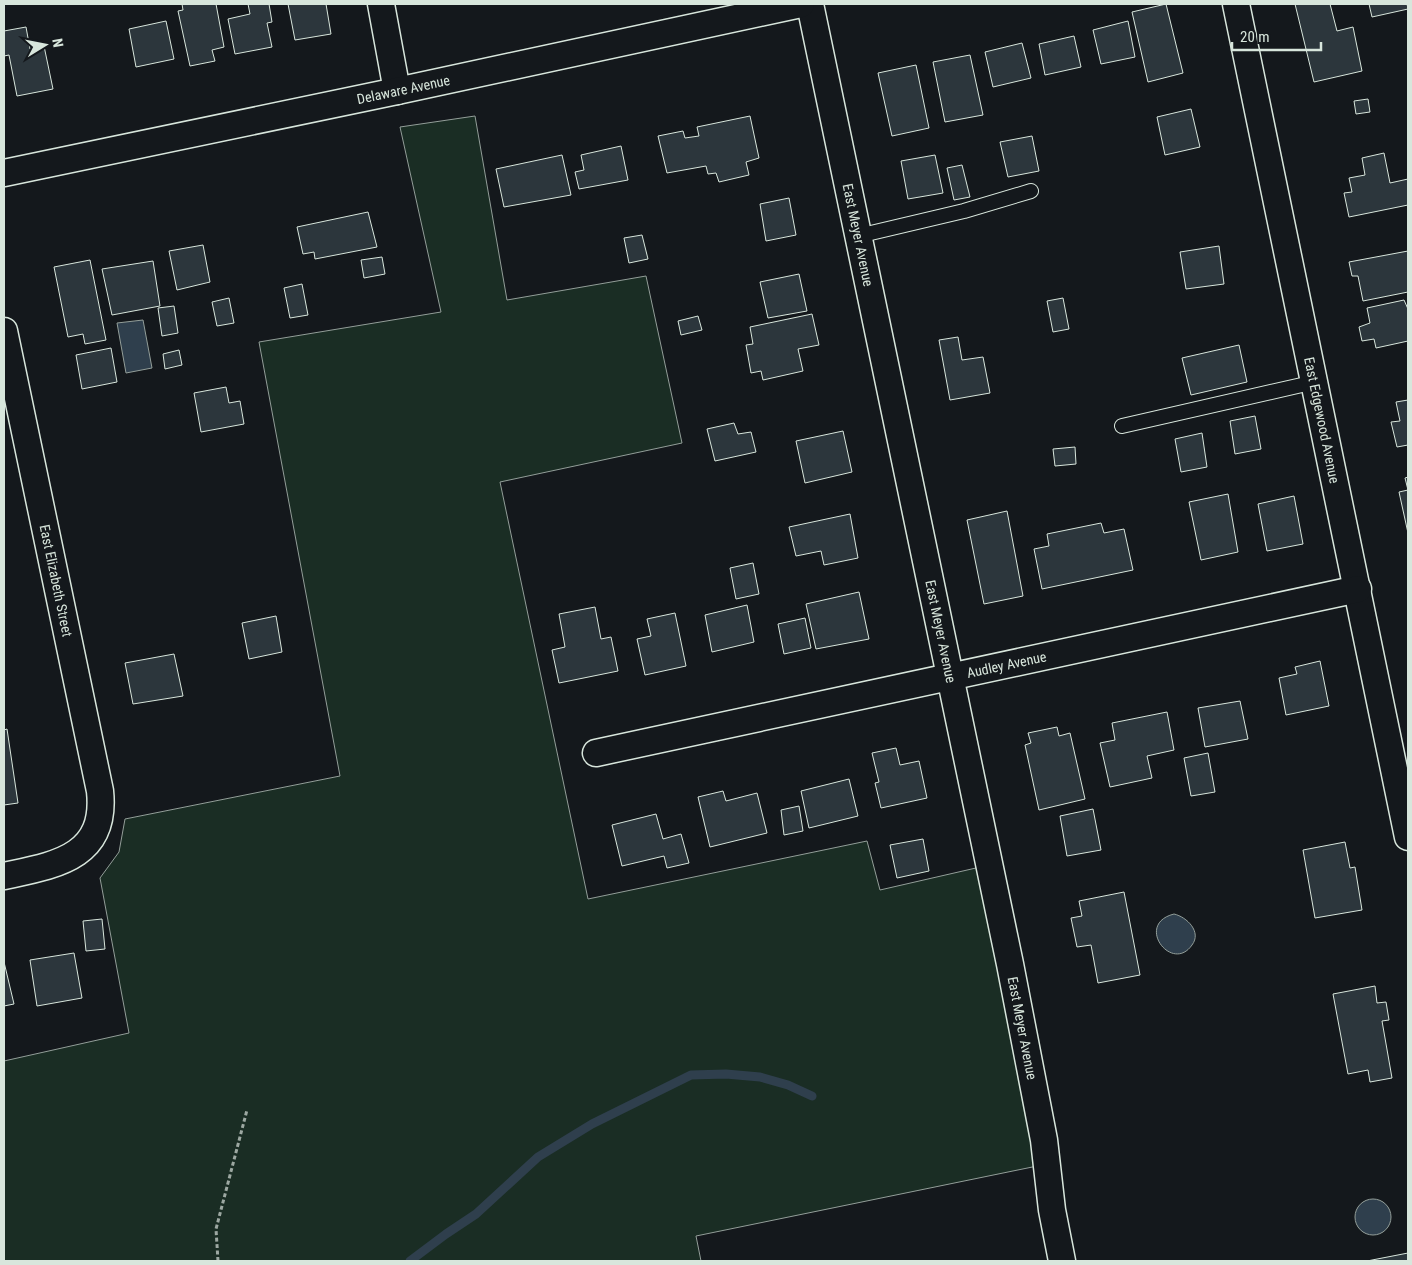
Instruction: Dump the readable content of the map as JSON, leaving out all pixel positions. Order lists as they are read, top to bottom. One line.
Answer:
{"streets":{"street":["Delaware Avenue","East Meyer Avenue","East Edgewood Avenue","East Elizabeth Street","Audley Avenue"]},"crossings":[["East Meyer Avenue","Audley Avenue"],["East Edgewood Avenue","Audley Avenue"]],"scale_bar":"20 m","north":"right"}
